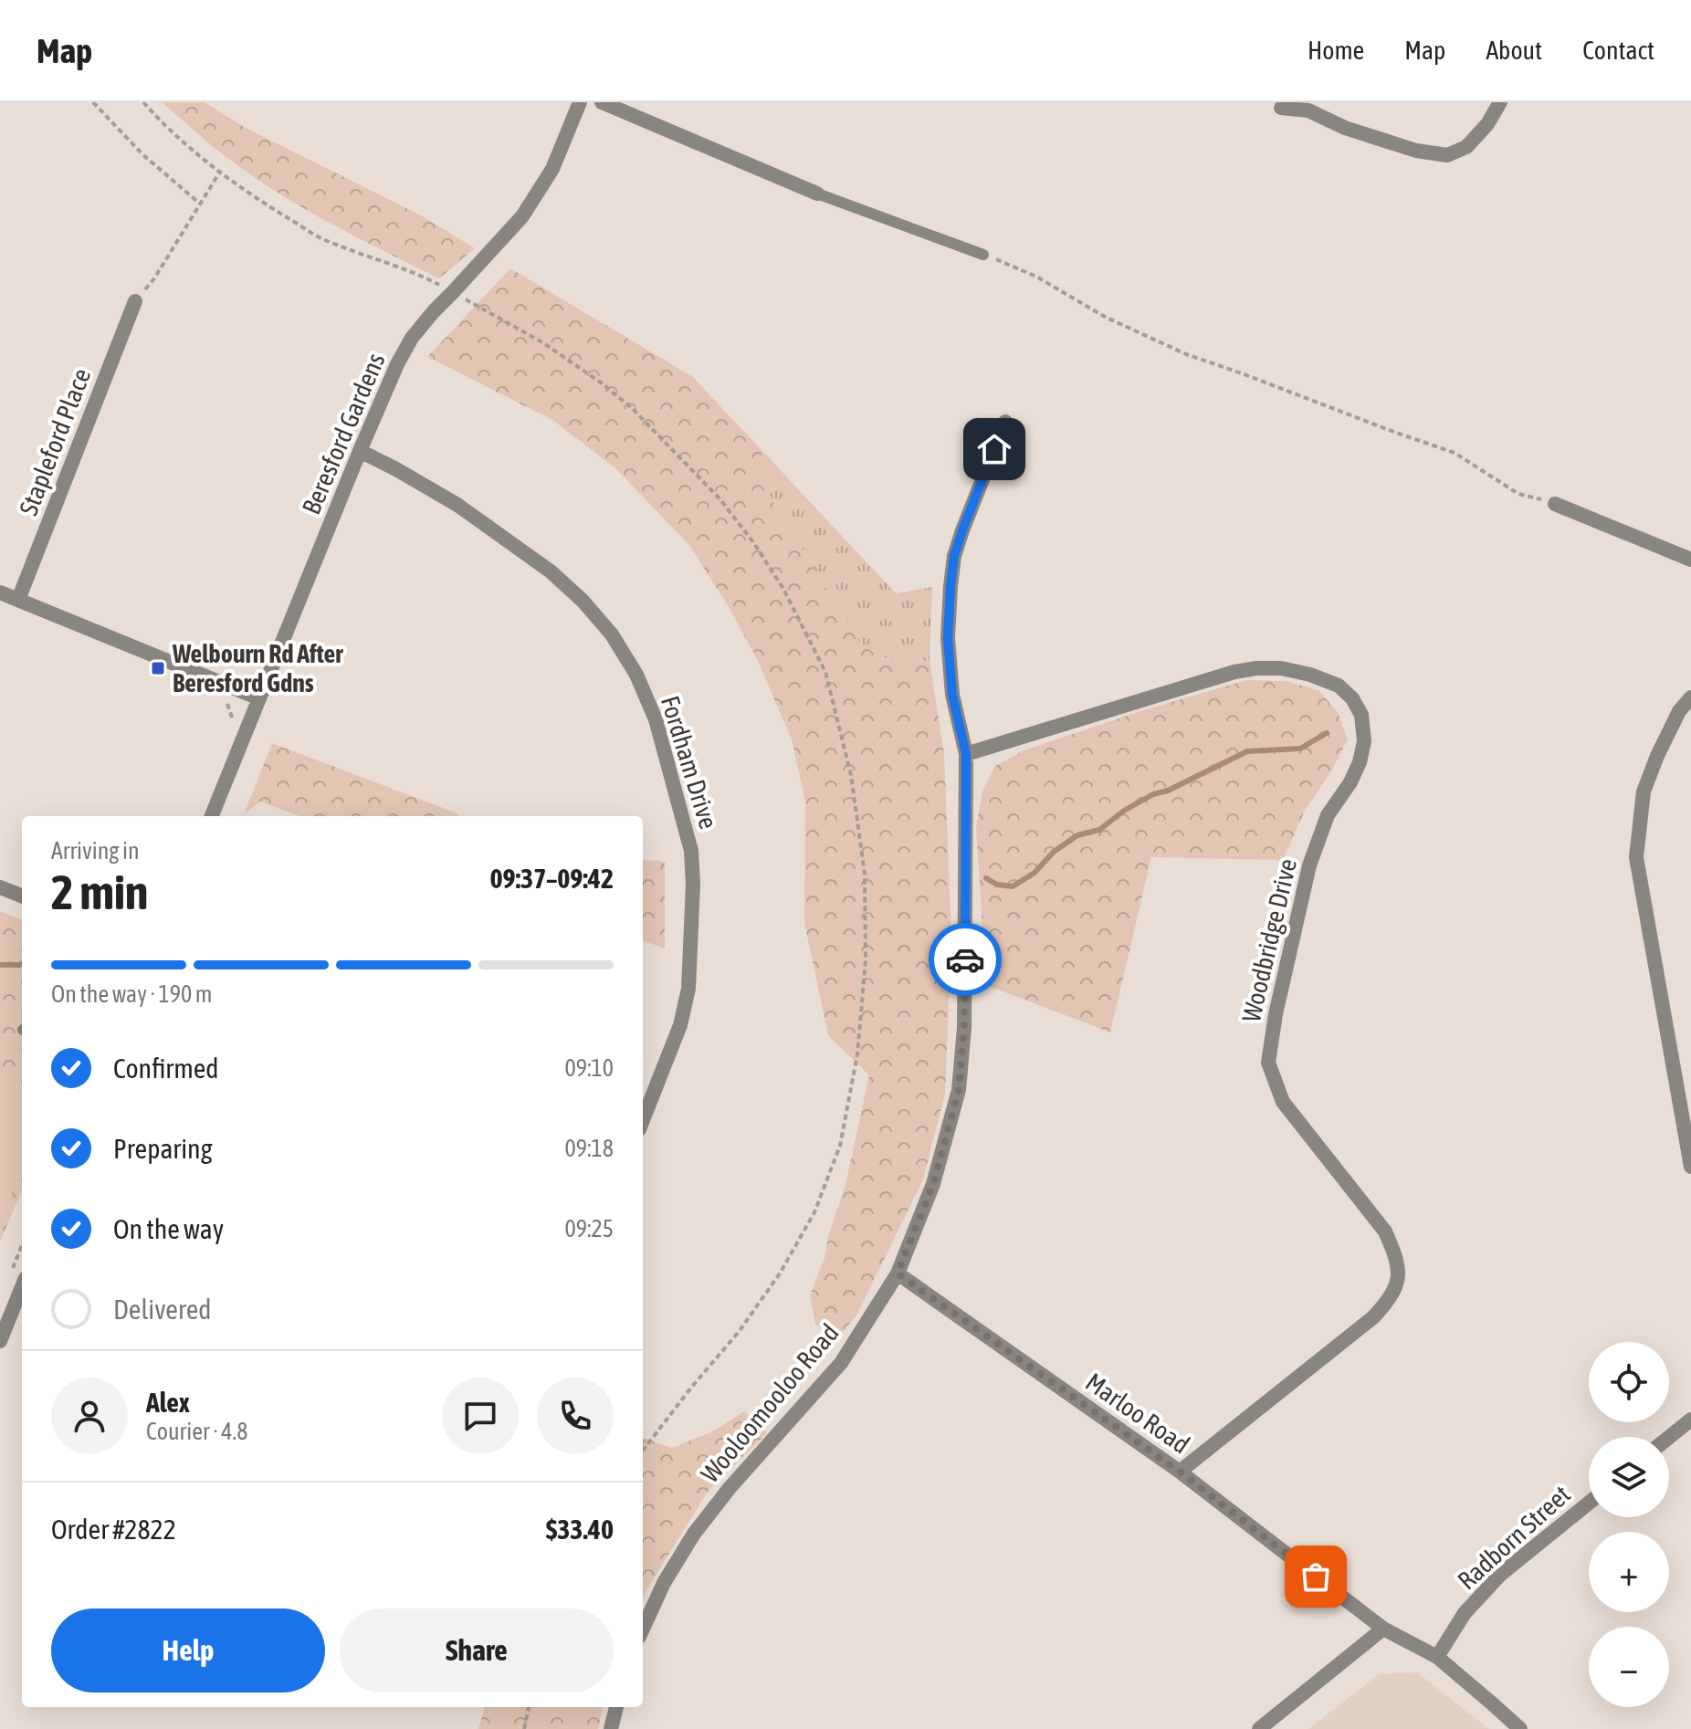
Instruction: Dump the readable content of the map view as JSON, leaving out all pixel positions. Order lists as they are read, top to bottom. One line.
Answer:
{"streets":{"street":["Beresford Gardens","Stapleford Place","Fordham Drive","Woodbridge Drive","Wooloomooloo Road","Marloo Road","Radborn Street"]},"crossings":[["Beresford Gardens","Fordham Drive"],["Woodbridge Drive","Wooloomooloo Road"],["Woodbridge Drive","Marloo Road"],["Wooloomooloo Road","Marloo Road"],["Marloo Road","Radborn Street"]],"places":{"transit":["Welbourn Rd After Beresford Gdns"]},"page":{"header":"Map","nav":["Home","Map","About","Contact"],"heading":["2 min","Arriving in","09:37–09:42"],"panel":["Alex","Courier · 4.8","Order #2822","$33.40"],"bar":"On the way · 190 m","list":[["Confirmed","09:10"],["Preparing","09:18"],["On the way","09:25"],"Delivered"],"map_buttons":["+","−"],"buttons":["Help","Share"]}}
